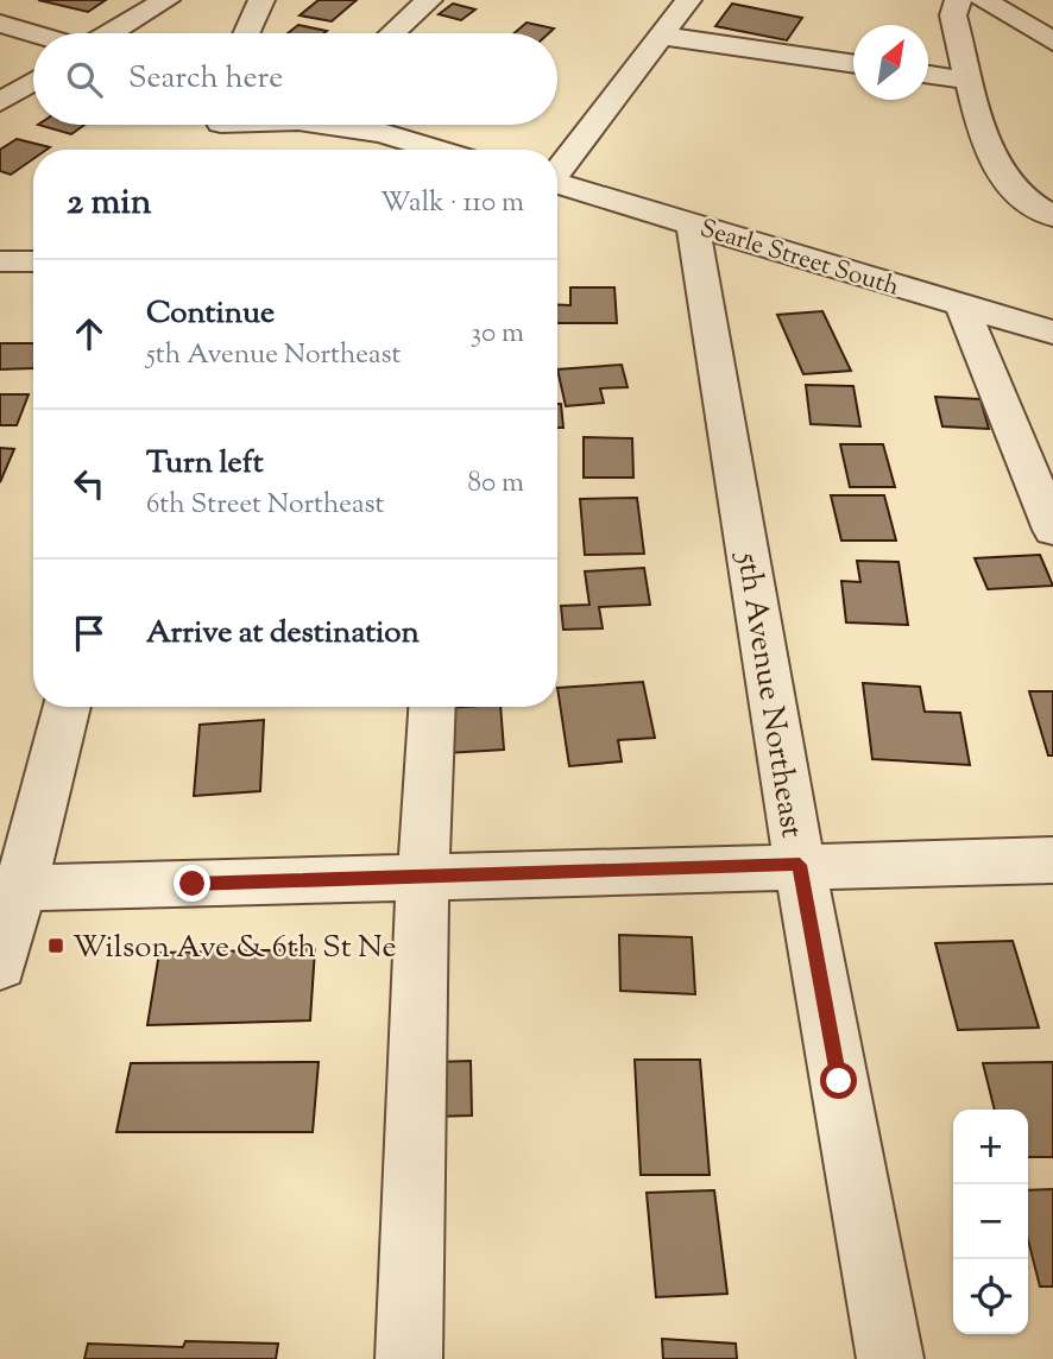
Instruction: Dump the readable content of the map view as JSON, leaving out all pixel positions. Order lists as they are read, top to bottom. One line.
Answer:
{"streets":{"street":["Searle Street South","5th Avenue Northeast"]},"crossings":[["Searle Street South","5th Avenue Northeast"]],"places":{"transit":["Wilson Ave & 6th St Ne"]},"north":"top right","page":{"search":"Search here","heading":["2 min","Walk · 110 m"],"list":[["Continue","5th Avenue Northeast","30 m"],["Turn left","6th Street Northeast","80 m"],"Arrive at destination"],"map_buttons":["+","−"]}}
